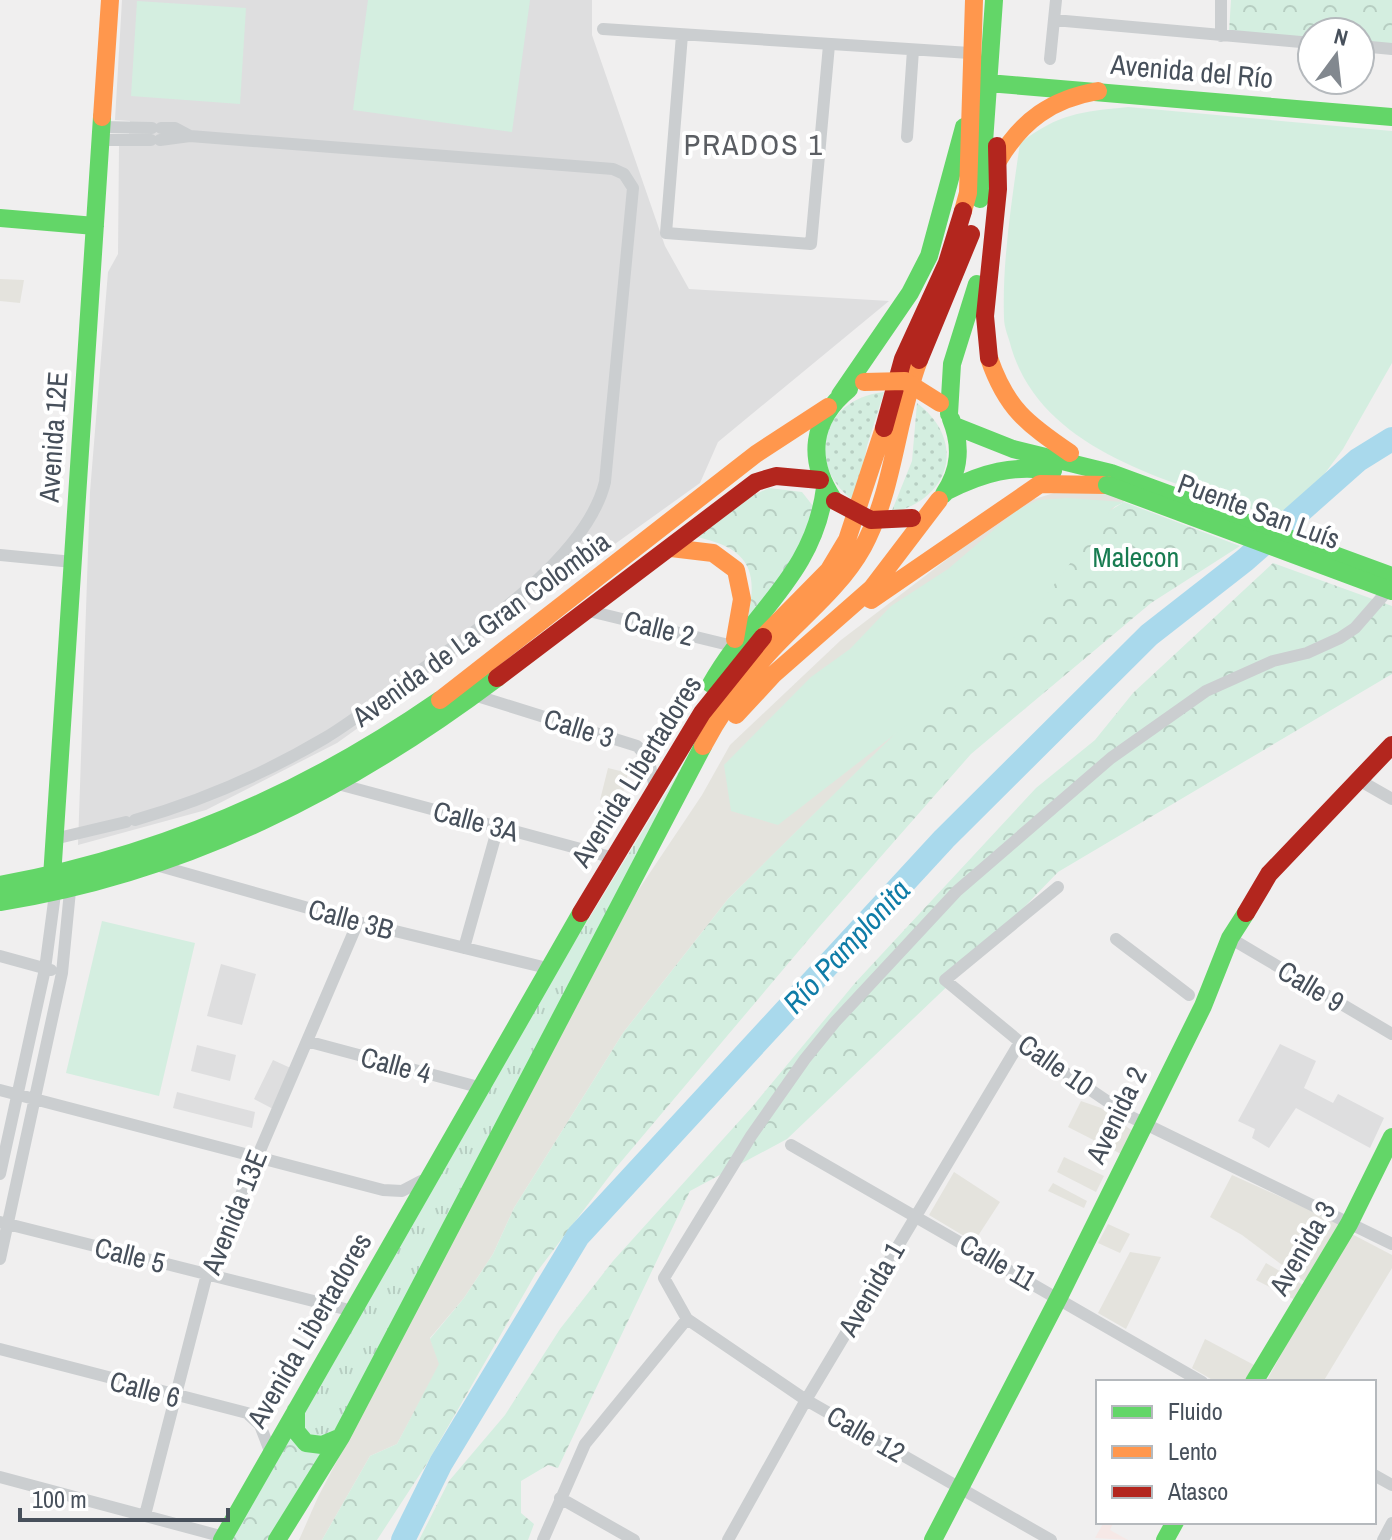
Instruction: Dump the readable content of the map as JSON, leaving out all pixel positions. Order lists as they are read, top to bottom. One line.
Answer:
{"streets":{"main road":["Avenida del Río","Avenida 12E","Puente San Luís","Avenida de La Gran Colombia","Avenida Libertadores","Avenida 2","Avenida 3"],"street":["Calle 2","Calle 3","Calle 3A","Calle 3B","Calle 9","Calle 4","Calle 10","Avenida 13E","Calle 5","Calle 11","Avenida 1","Calle 6","Calle 12"]},"crossings":[["Avenida del Río","Avenida Libertadores"],["Avenida 12E","Avenida de La Gran Colombia"],["Avenida 12E","Calle 5"],["Calle 2","Avenida de La Gran Colombia"],["Avenida de La Gran Colombia","Calle 3"],["Avenida de La Gran Colombia","Calle 3A"],["Avenida de La Gran Colombia","Calle 3B"],["Calle 3","Avenida Libertadores"],["Avenida Libertadores","Calle 3A"],["Avenida Libertadores","Calle 3B"],["Avenida Libertadores","Calle 4"],["Avenida Libertadores","Calle 5"],["Avenida Libertadores","Calle 6"],["Calle 3B","Avenida 13E"],["Calle 9","Avenida 2"],["Calle 4","Avenida 13E"],["Calle 10","Avenida 2"],["Calle 10","Avenida 3"],["Calle 10","Avenida 1"],["Avenida 2","Calle 11"],["Avenida 2","Calle 12"],["Avenida 13E","Calle 5"],["Avenida 13E","Calle 6"],["Calle 11","Avenida 1"],["Avenida 1","Calle 12"]],"districts":["PRADOS 1"],"water":["Río Pamplonita"],"parks":["Malecon"],"legend":["Fluido","Lento","Atasco"],"scale_bar":"100 m","north":"top"}
